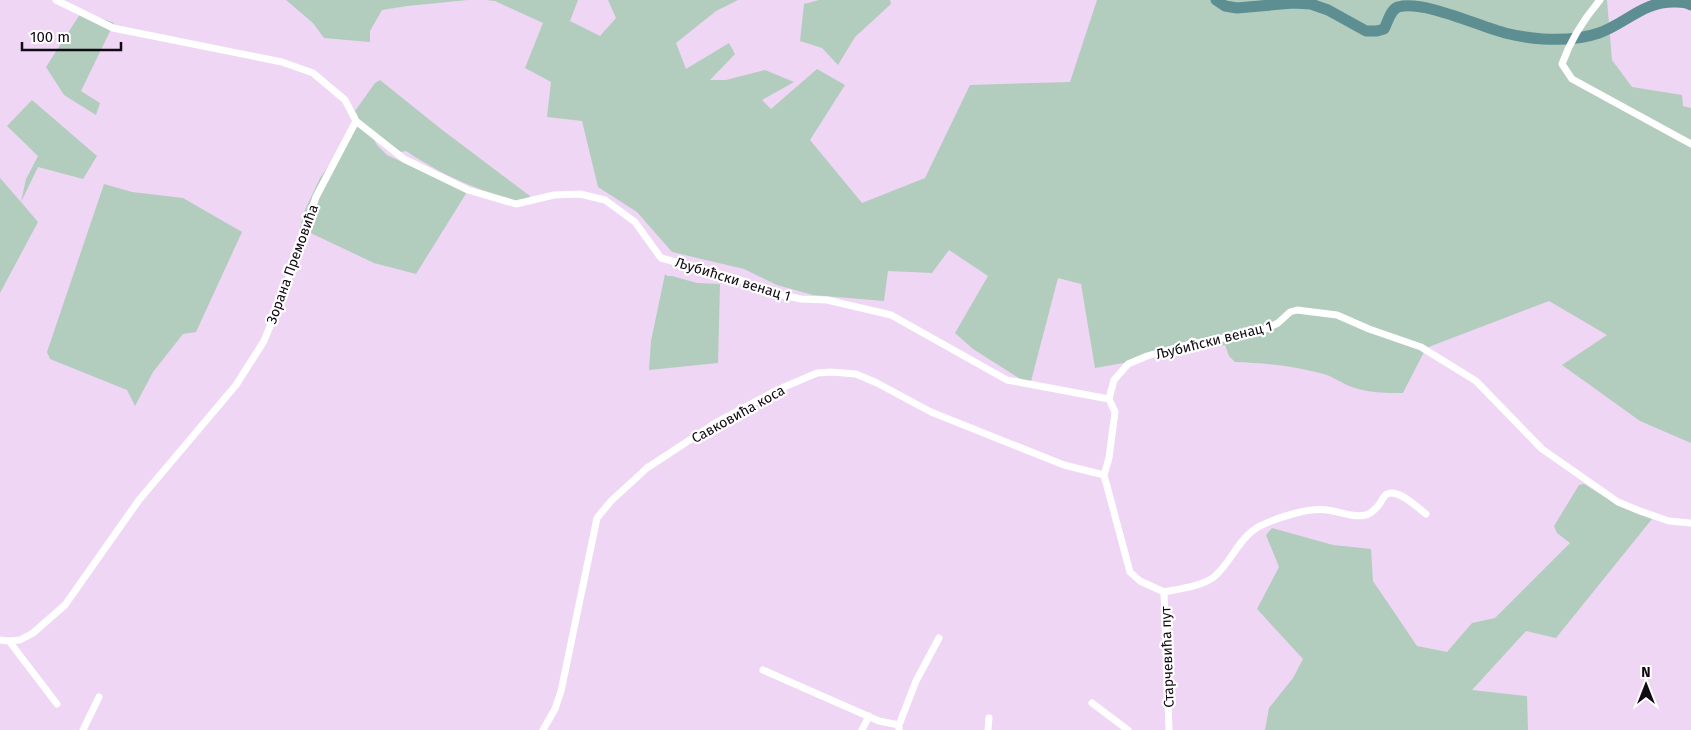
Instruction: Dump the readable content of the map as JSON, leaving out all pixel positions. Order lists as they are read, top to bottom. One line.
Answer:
{"streets":{"street":["Зорана Премовића","Љубићски венац 1","Савковића коса","Старчевића пут"]},"crossings":[["Зорана Премовића","Љубићски венац 1"]],"scale_bar":"100 m","north":"top"}
